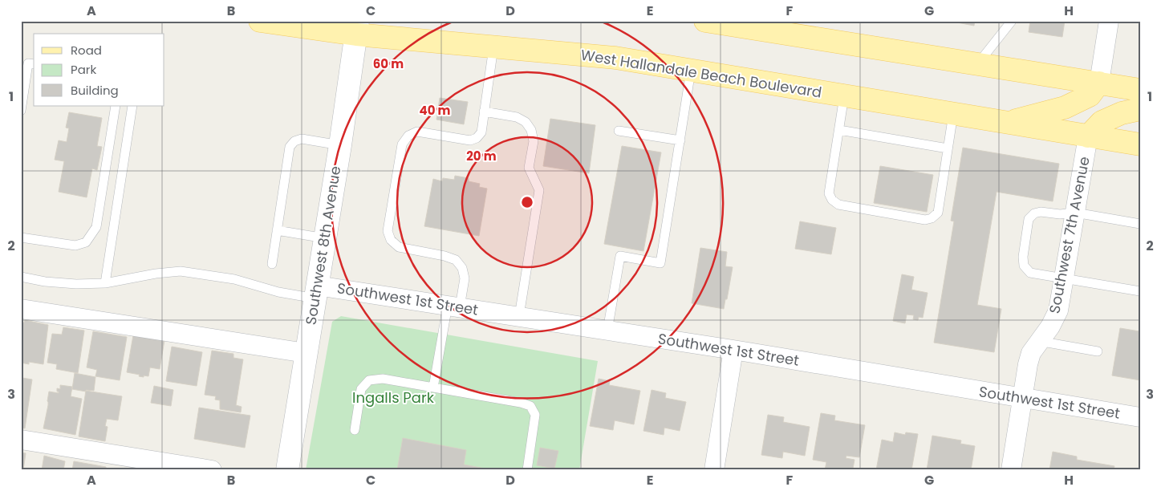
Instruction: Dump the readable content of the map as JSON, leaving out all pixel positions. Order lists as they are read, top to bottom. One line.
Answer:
{"streets":{"main road":["West Hallandale Beach Boulevard"],"street":["Southwest 7th Avenue","Southwest 8th Avenue","Southwest 1st Street"]},"crossings":[["West Hallandale Beach Boulevard","Southwest 7th Avenue"],["West Hallandale Beach Boulevard","Southwest 8th Avenue"],["Southwest 7th Avenue","Southwest 1st Street"],["Southwest 8th Avenue","Southwest 1st Street"]],"parks":["Ingalls Park"],"legend":["Road","Park","Building"],"grid":{"columns":["A","B","C","D","E","F","G","H"],"rows":["1","2","3"]},"rings":["60 m","40 m","20 m"]}
